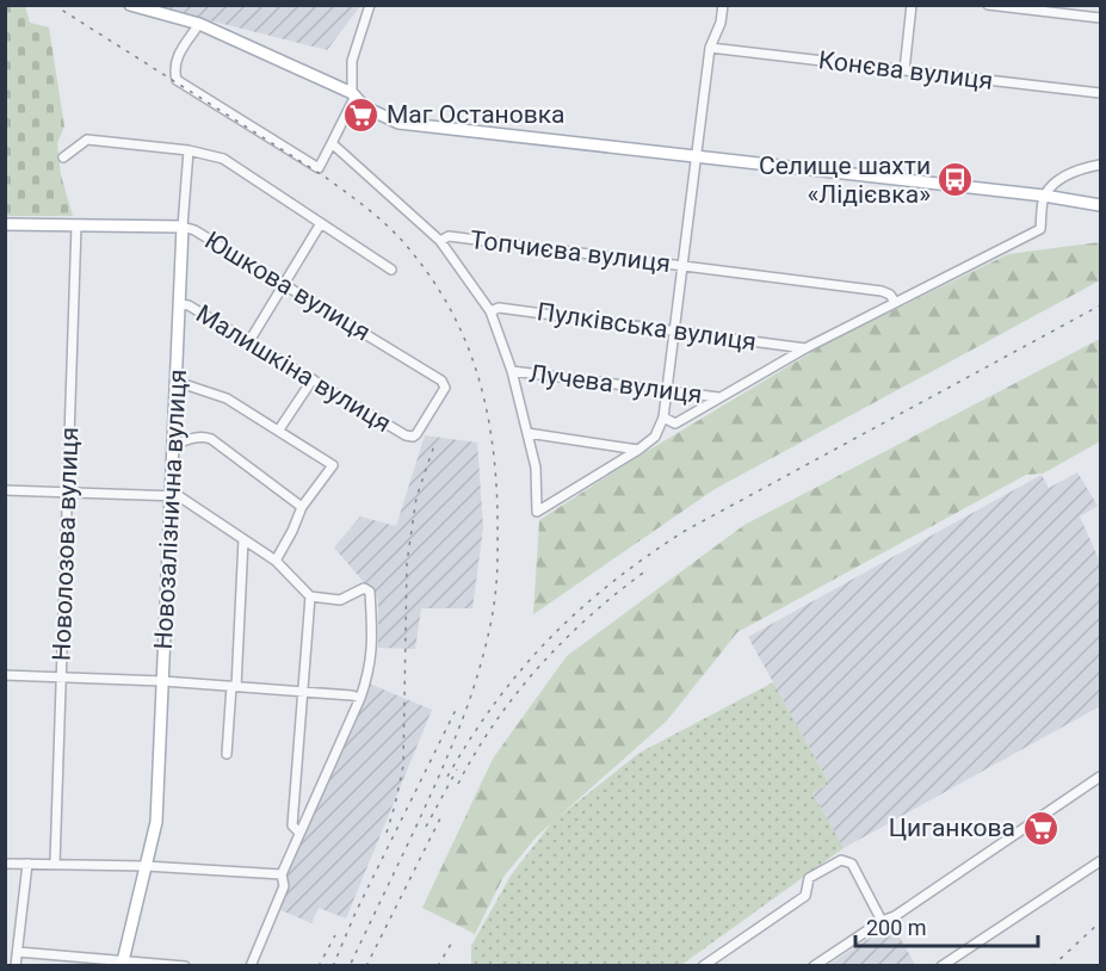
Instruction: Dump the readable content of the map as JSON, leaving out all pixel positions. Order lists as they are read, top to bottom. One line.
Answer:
{"streets":{"main road":["Юшкова вулиця","Новозалізнична вулиця"],"street":["Конєва вулиця","Топчиєва вулиця","Пулківська вулиця","Малишкіна вулиця","Лучева вулиця","Новолозова вулиця"]},"crossings":[["Юшкова вулиця","Малишкіна вулиця"],["Юшкова вулиця","Новозалізнична вулиця"],["Юшкова вулиця","Новолозова вулиця"],["Малишкіна вулиця","Новозалізнична вулиця"]],"places":{"supermarket":["Маг Остановка","Циганкова"],"bus stop":["Селище шахти «Лідієвка»"]},"scale_bar":"200 m"}
